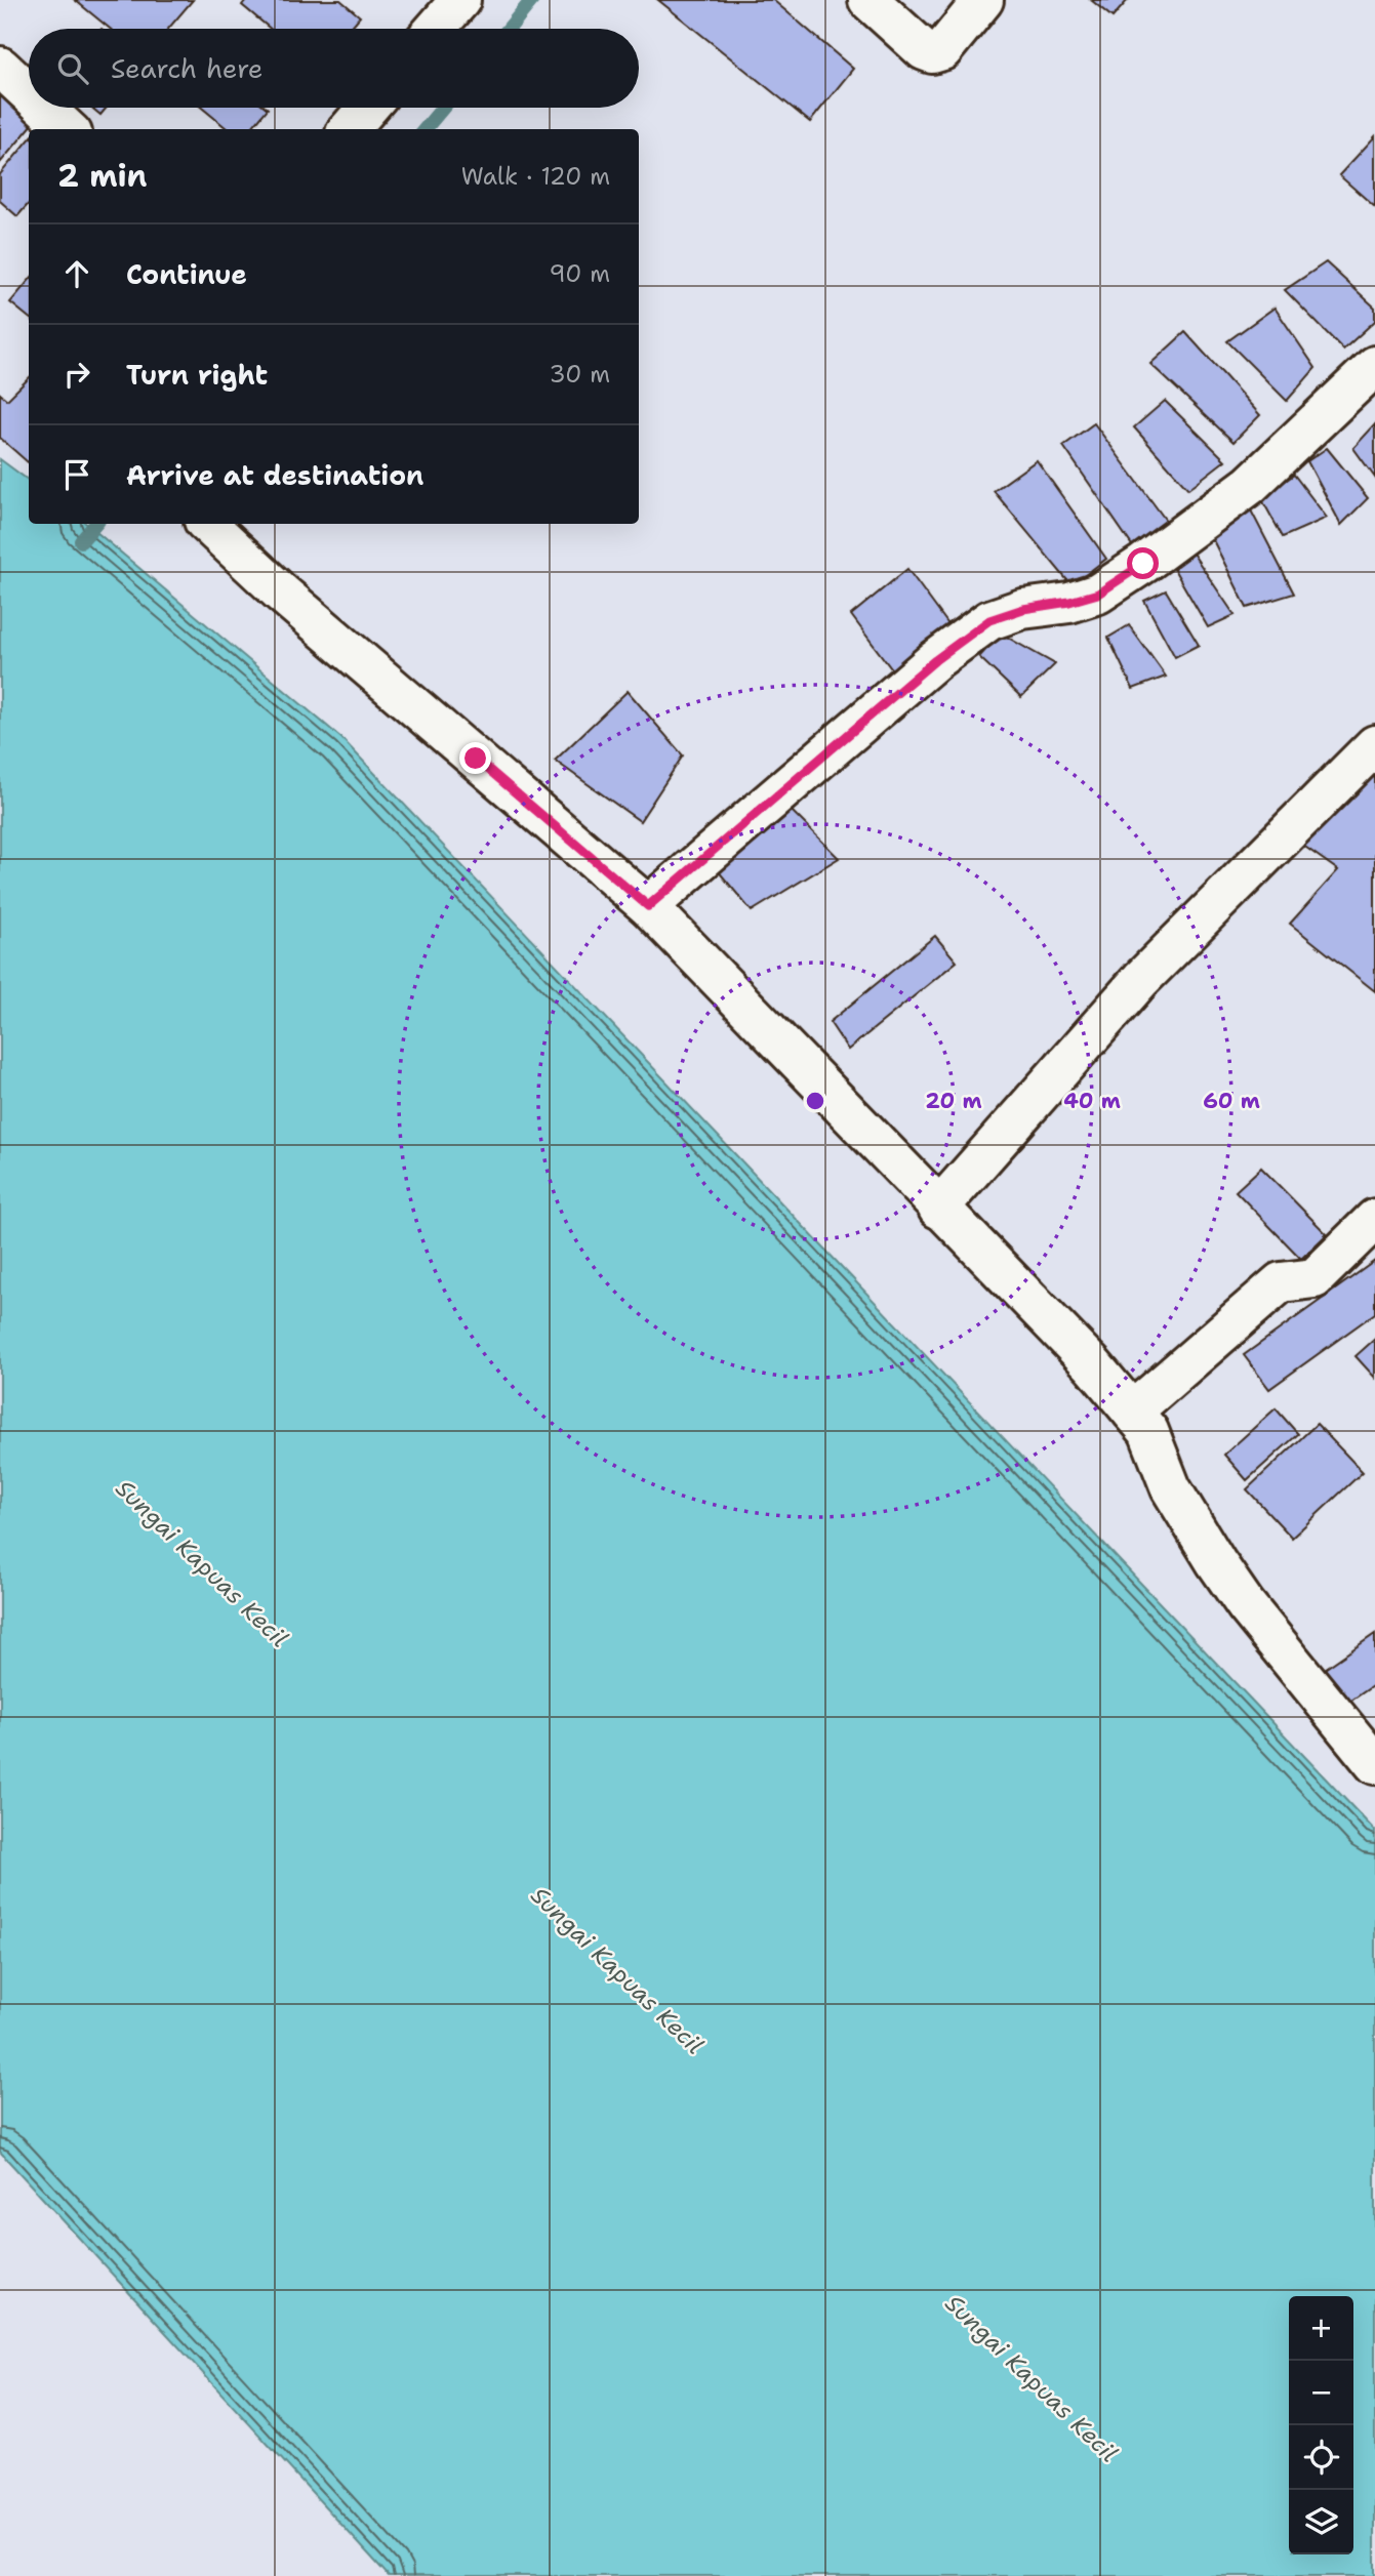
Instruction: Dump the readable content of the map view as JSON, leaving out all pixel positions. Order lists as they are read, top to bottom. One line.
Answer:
{"water":["Sungai Kapuas Kecil"],"page":{"search":"Search here","heading":["2 min","Walk · 120 m"],"list":[["Continue","90 m"],["Turn right","30 m"],"Arrive at destination"],"map_buttons":["+","−"]},"rings":["20 m","40 m","60 m"]}
